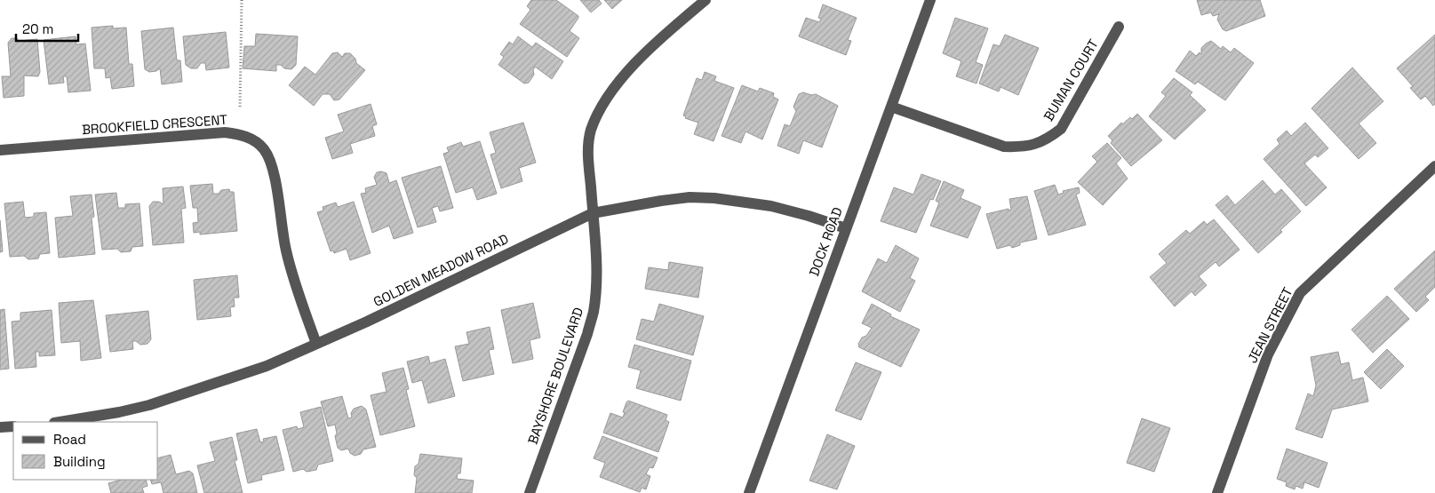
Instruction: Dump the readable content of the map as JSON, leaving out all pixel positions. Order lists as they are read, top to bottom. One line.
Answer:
{"streets":{"street":["BUMAN COURT","BROOKFIELD CRESCENT","DOCK ROAD","GOLDEN MEADOW ROAD","JEAN STREET","BAYSHORE BOULEVARD"]},"crossings":[["BUMAN COURT","DOCK ROAD"],["BROOKFIELD CRESCENT","GOLDEN MEADOW ROAD"],["DOCK ROAD","GOLDEN MEADOW ROAD"],["GOLDEN MEADOW ROAD","BAYSHORE BOULEVARD"]],"legend":["Road","Building"],"scale_bar":"20 m"}
